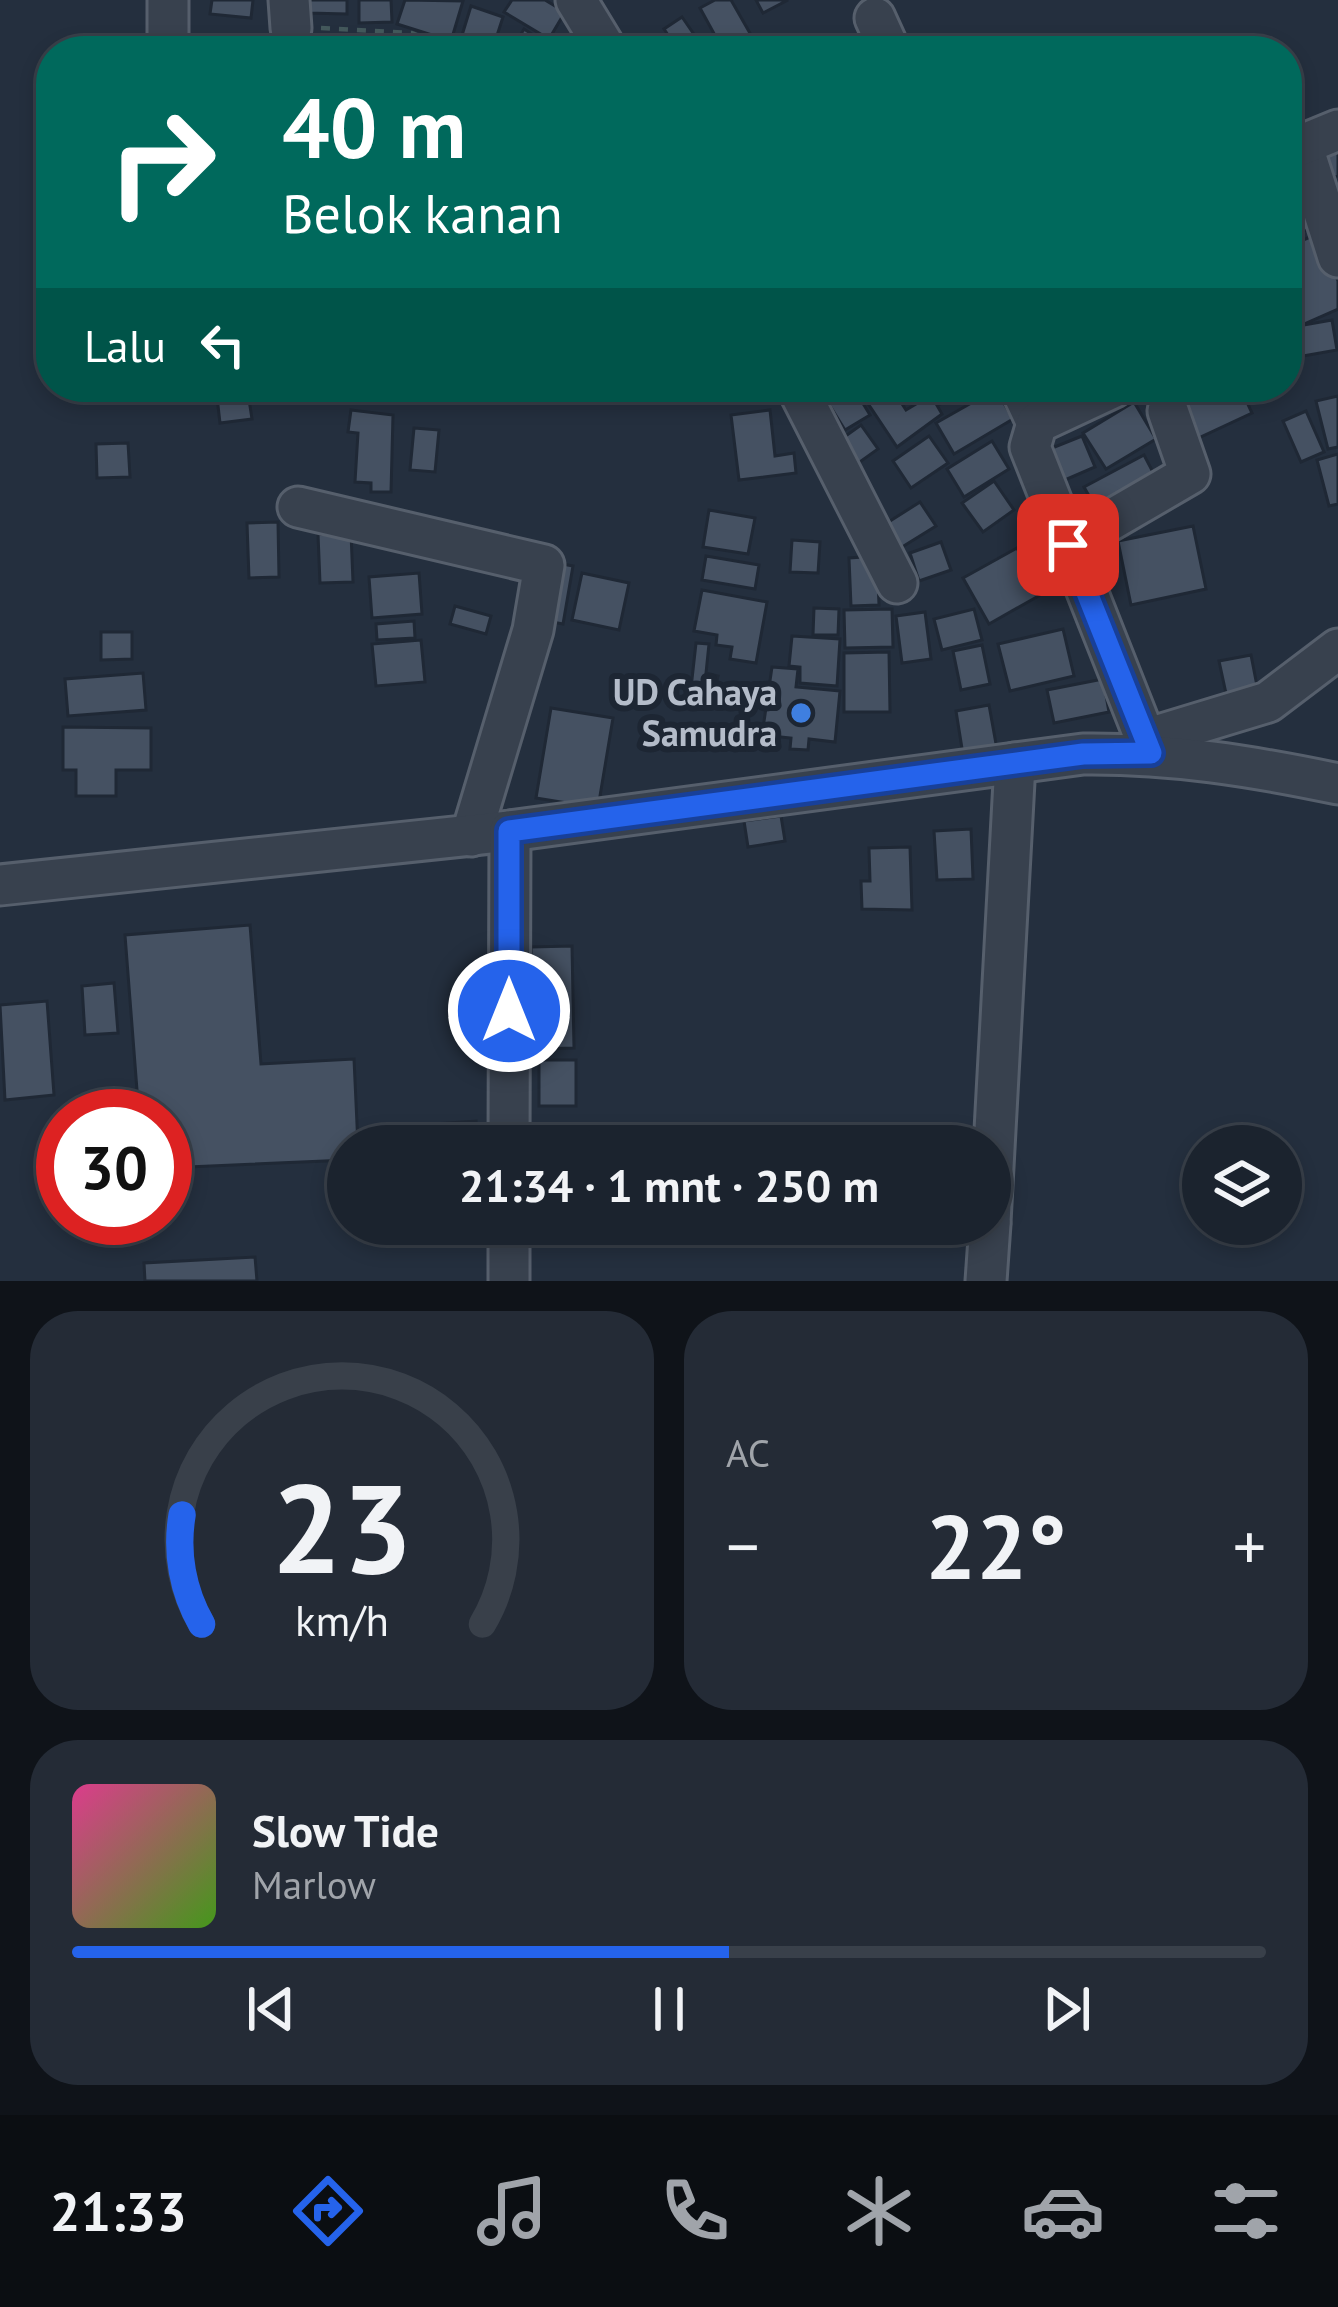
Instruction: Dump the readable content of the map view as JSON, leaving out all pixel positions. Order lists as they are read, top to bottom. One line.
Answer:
{"places":["UD Cahaya Samudra"],"page":{"turn":["40 m","Belok kanan"],"then":"Lalu","limit":"30","trip":"21:34 · 1 mnt · 250 m","tile":"AC","heat":["−","22°","+"],"song":["Slow Tide","Marlow"],"tabs":"21:33","gauge":["23","km/h"]}}
